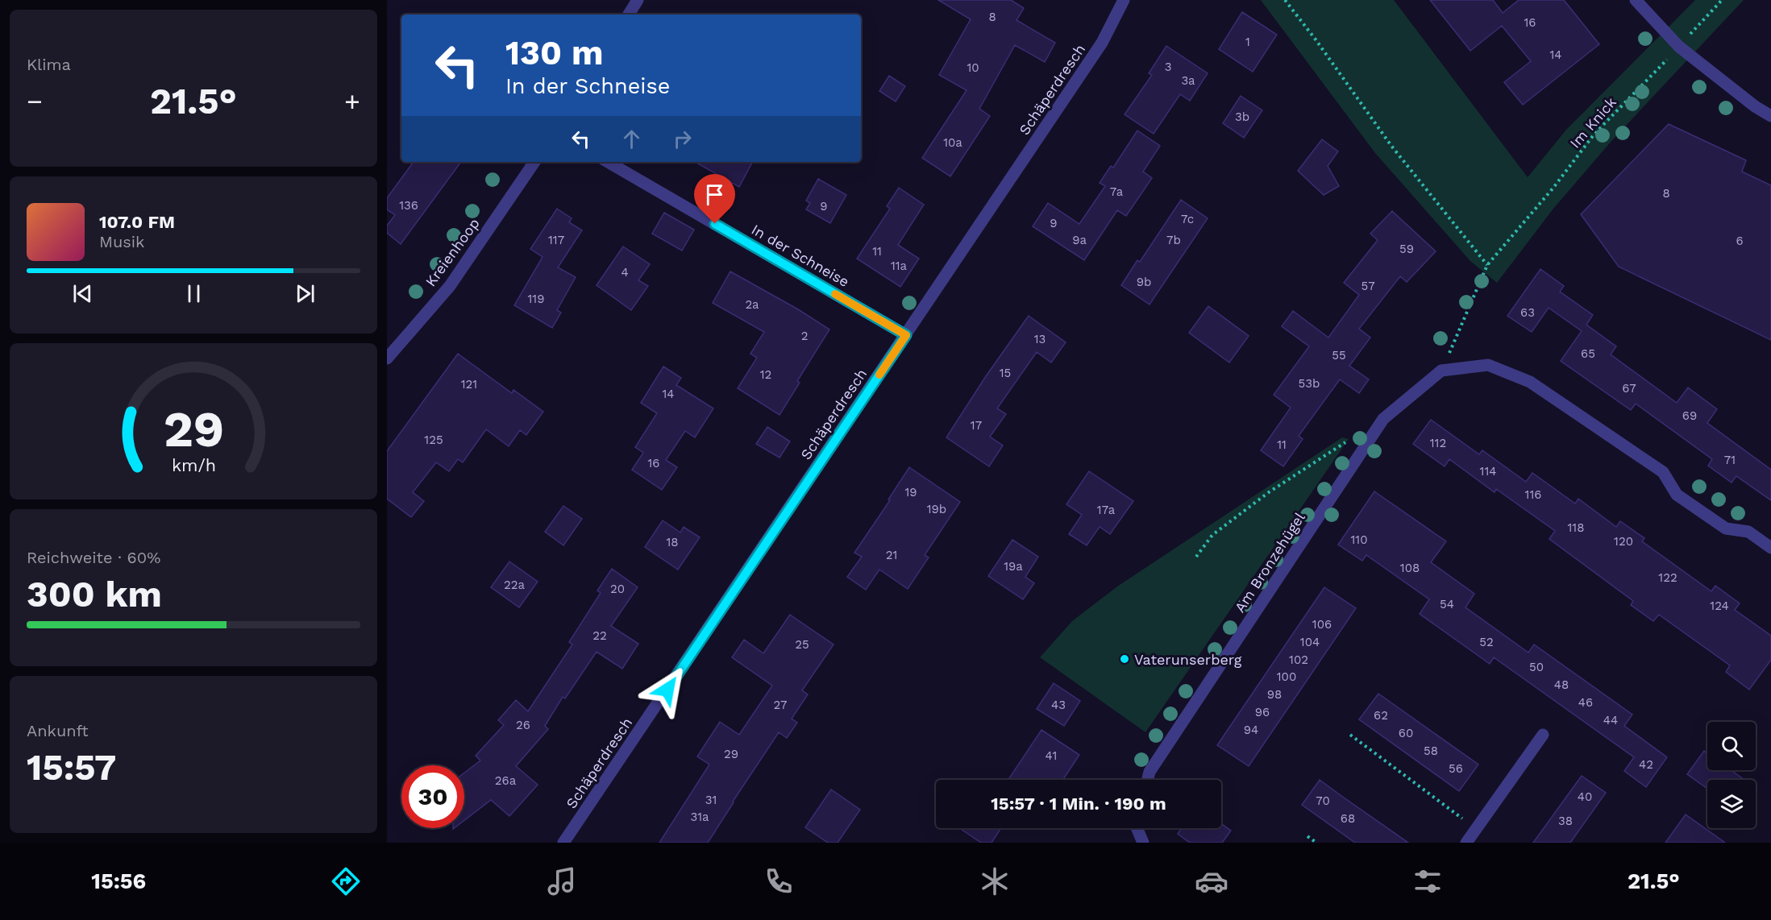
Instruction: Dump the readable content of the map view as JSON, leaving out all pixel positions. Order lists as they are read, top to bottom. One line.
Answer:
{"streets":{"street":["Schäperdresch","Kreienhoop","In der Schneise","Am Bronzehügel"],"path":["Im Knick"]},"crossings":[["Schäperdresch","In der Schneise"]],"places":["Vaterunserberg"],"house_numbers":["8","16","1","14","3","10","3a","3b","10a","7a","8","136","9","7c","9","117","9a","7b","6","59","11","11a","4","9b","57","119","2a","63","2","13","65","55","15","12","53b","121","67","14","69","17","125","112","11","71","16","114","19","116","19b","17a","118","110","120","18","21","19a","108","122","22a","20","54","124","106","22","104","52","25","102","50","100","48","98","46","27","43","96","62","44","26","94","60","58","29","41","42","56","26a","40","31","70","31a","68","38"],"page":{"tile":["Klima",["Reichweite · 60%","300 km"],["Ankunft","15:57"]],"turn":["130 m","In der Schneise"],"heat":["−","21.5°","+"],"song":["107.0 FM","Musik"],"limit":"30","trip":"15:57 · 1 Min. · 190 m","tabs":["15:56","21.5°"],"gauge":["29","km/h"]}}
